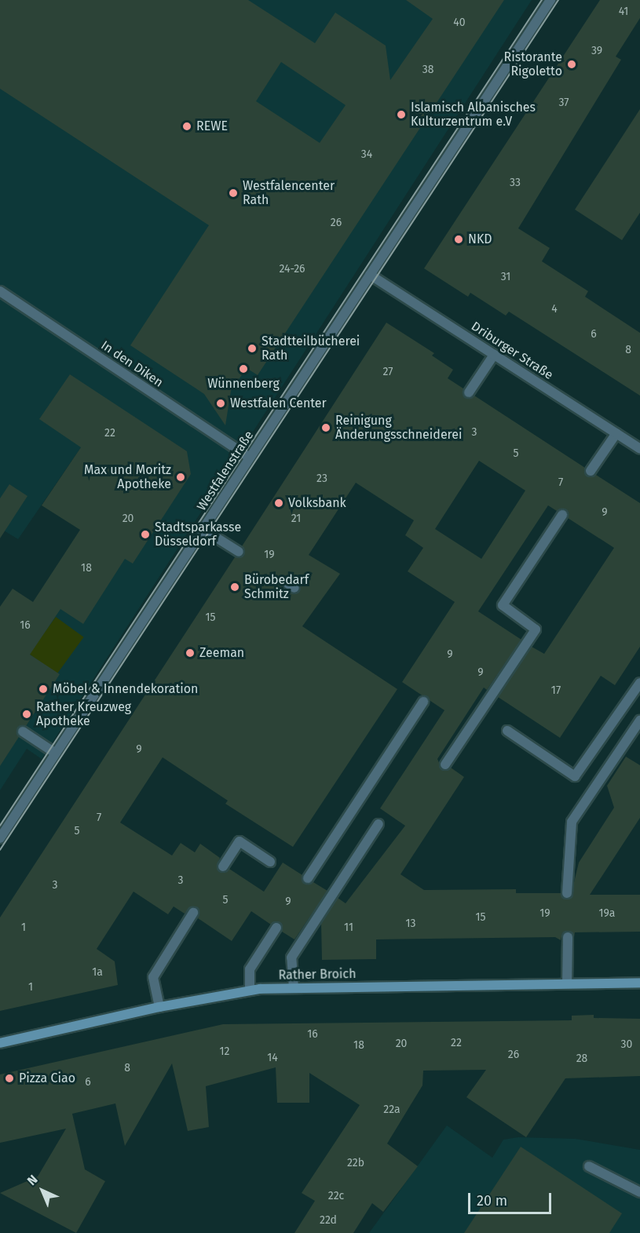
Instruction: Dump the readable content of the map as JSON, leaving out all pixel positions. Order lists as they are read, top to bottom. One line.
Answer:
{"streets":{"main road":["Rather Broich"],"street":["Driburger Straße","In den Diken","Westfalenstraße"]},"crossings":[["Driburger Straße","Westfalenstraße"],["In den Diken","Westfalenstraße"]],"places":["Ristorante Rigoletto","Islamisch Albanisches Kulturzentrum e.V","REWE","Westfalencenter Rath","NKD","Stadtteilbücherei Rath","Wünnenberg","Westfalen Center","Reinigung Änderungsschneiderei","Max und Moritz Apotheke","Volksbank","Stadtsparkasse Düsseldorf","Bürobedarf Schmitz","Zeeman","Möbel & Innendekoration","Rather Kreuzweg Apotheke","Pizza Ciao"],"house_numbers":["41","40","39","38","37","34","33","26","24-26","31","4","6","8","27","3","22","5","23","7","9","20","21","19","18","15","16","9","9","17","9","7","5","3","3","5","9","19","19a","15","13","1","11","1a","1","16","22","20","30","18","12","26","14","28","8","6","22a","22b","22c","22d"],"scale_bar":"20 m","north":"top left"}
